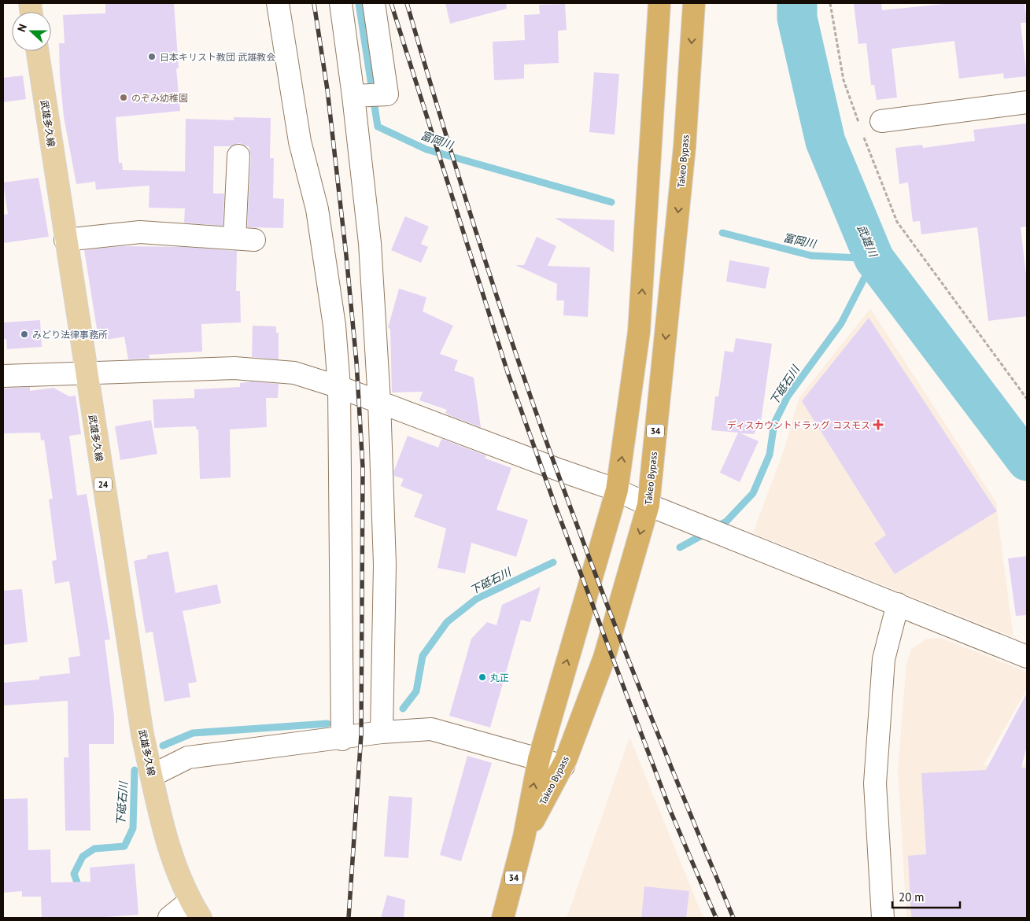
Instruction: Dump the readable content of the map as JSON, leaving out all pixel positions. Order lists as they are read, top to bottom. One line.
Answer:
{"streets":{"highway":["Takeo Bypass","34"],"main road":["武雄多久線","24"]},"water":["富岡川","武雄川","下砥石川"],"places":{"other":["日本キリスト教団 武雄教会","のぞみ幼稚園","みどり法律事務所","丸正"],"health":["ディスカウントドラッグ コスモス"]},"scale_bar":"20 m","north":"left"}
